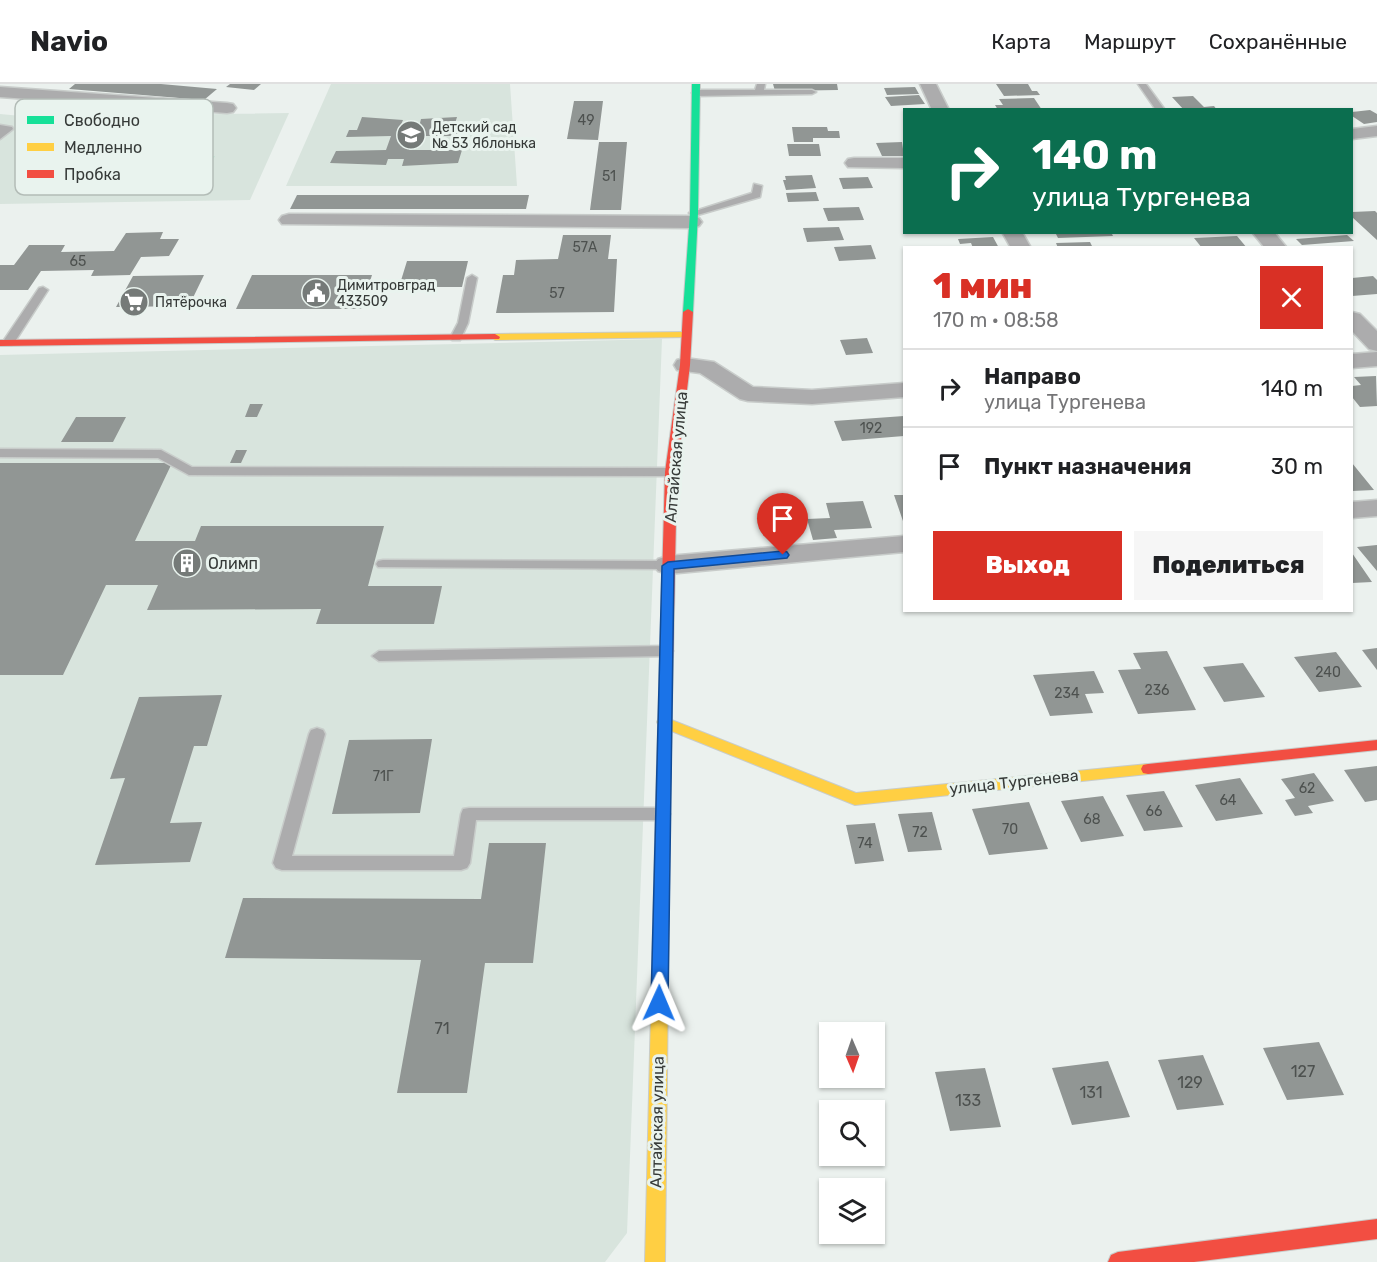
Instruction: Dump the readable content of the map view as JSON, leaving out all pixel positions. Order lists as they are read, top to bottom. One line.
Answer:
{"streets":{"main road":["Алтайская улица","улица Тургенева"]},"crossings":[["Алтайская улица","улица Тургенева"]],"places":{"school or university":["Детский сад № 53 Яблонька"],"public building":["Димитровград 433509"],"supermarket":["Пятёрочка"],"building":["Олимп"]},"house_numbers":["49","51","57А","65","57","192","240","236","234","71Г","62","64","66","68","70","72","74","71","127","129","131","133"],"legend":["Свободно","Медленно","Пробка"],"north":"bottom","page":{"header":"Navio","nav":["Карта","Маршрут","Сохранённые"],"turn":["140 m","улица Тургенева"],"heading":["1 мин","170 m · 08:58"],"list":[{"name":"Направо","note":"улица Тургенева","value":"140 m"},{"name":"Пункт назначения","value":"30 m"}],"buttons":["Выход","Поделиться"]}}
